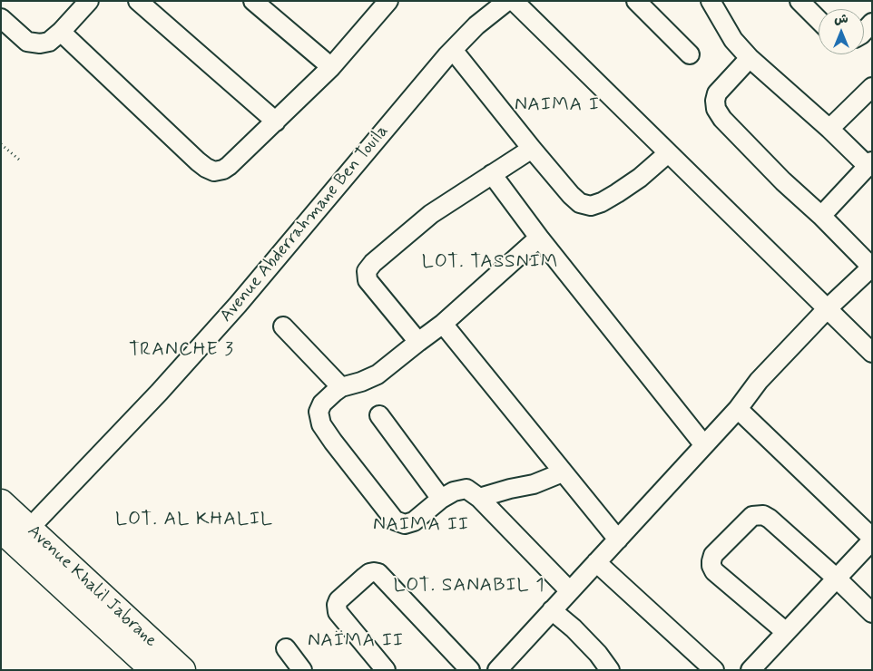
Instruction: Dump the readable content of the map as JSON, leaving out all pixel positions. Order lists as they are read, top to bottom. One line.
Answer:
{"streets":{"main road":["Avenue Khalil Jabrane"],"street":["Avenue Abderrahmane Ben Touila"]},"crossings":[["Avenue Abderrahmane Ben Touila","Avenue Khalil Jabrane"]],"districts":["NAIMA I","LOT. TASSNIM","TRANCHE 3","LOT. AL KHALIL","NAIMA II","LOT. SANABIL 1","NAÏMA II"],"north":"top"}
